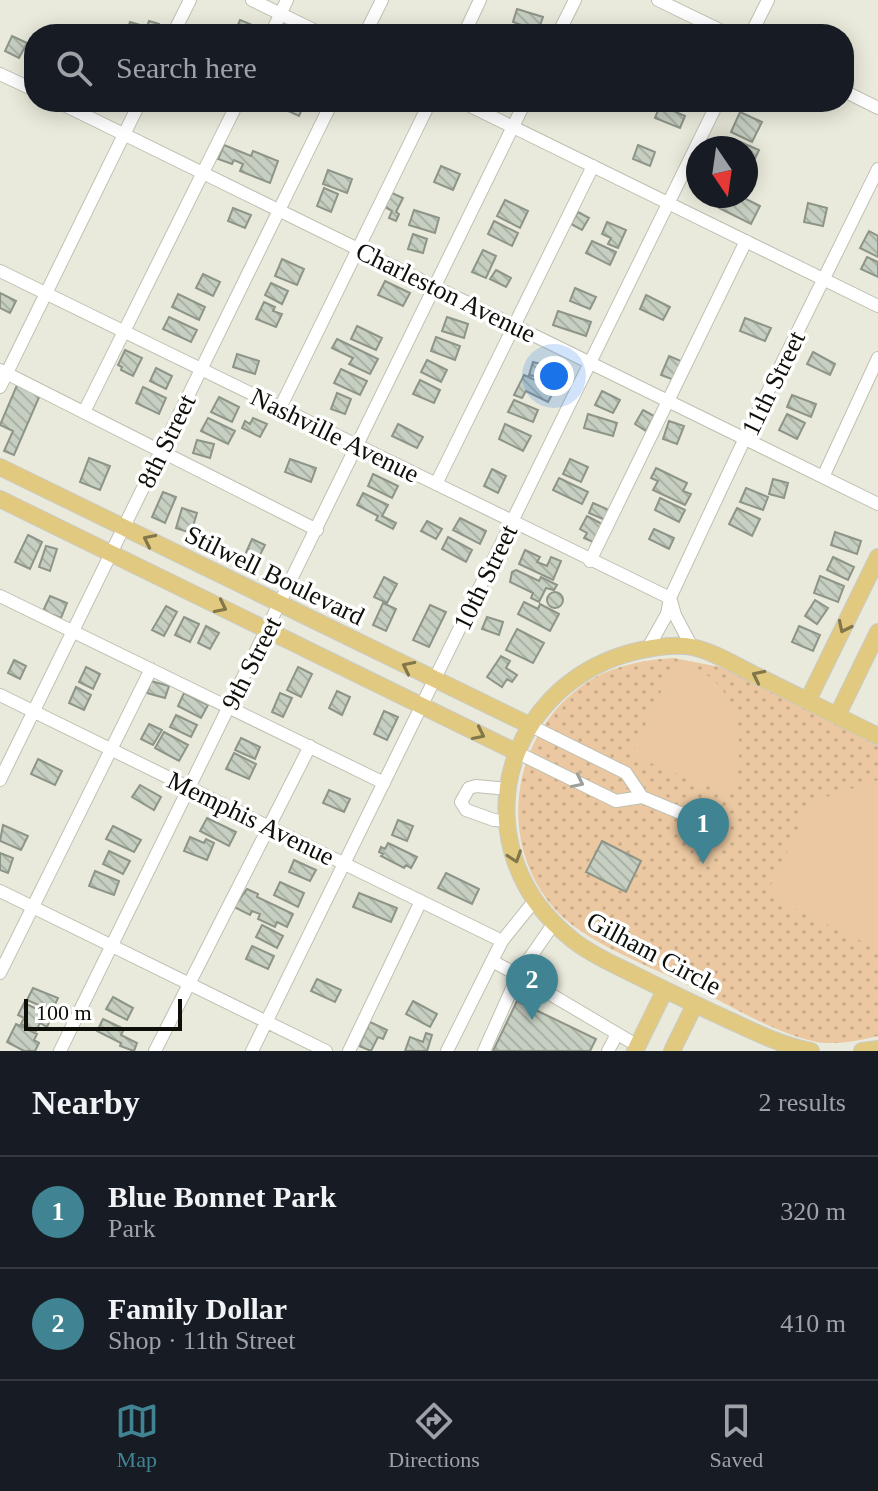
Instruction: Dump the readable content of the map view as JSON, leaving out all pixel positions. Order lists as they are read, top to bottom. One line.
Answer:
{"streets":{"main road":["Stilwell Boulevard","Gilham Circle"],"street":["Charleston Avenue","11th Street","Nashville Avenue","8th Street","10th Street","9th Street","Memphis Avenue"]},"crossings":[["Charleston Avenue","11th Street"],["Charleston Avenue","8th Street"],["Charleston Avenue","10th Street"],["Charleston Avenue","9th Street"],["11th Street","Nashville Avenue"],["11th Street","Gilham Circle"],["Nashville Avenue","8th Street"],["Nashville Avenue","10th Street"],["Nashville Avenue","9th Street"],["8th Street","Stilwell Boulevard"],["8th Street","Memphis Avenue"],["Stilwell Boulevard","10th Street"],["Stilwell Boulevard","9th Street"],["Stilwell Boulevard","Gilham Circle"],["10th Street","Memphis Avenue"],["9th Street","Memphis Avenue"]],"scale_bar":"100 m","north":"bottom","page":{"search":"Search here","pins":["1","2"],"scale":"100 m","heading":["Nearby","2 results"],"list":[{"mark":"1","name":"Blue Bonnet Park","note":"Park","value":"320 m"},{"mark":"2","name":"Family Dollar","note":"Shop · 11th Street","value":"410 m"}],"nav":["Map","Directions","Saved"]}}
